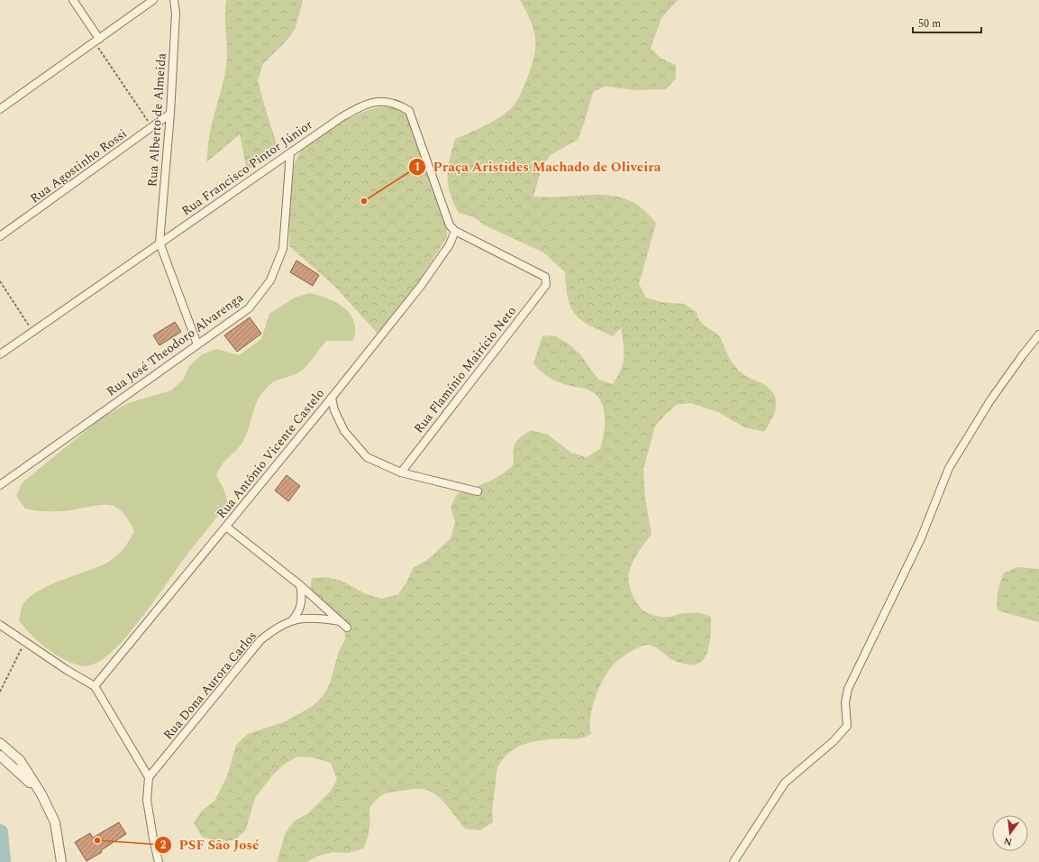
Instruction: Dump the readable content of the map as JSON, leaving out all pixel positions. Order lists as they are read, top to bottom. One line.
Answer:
{"streets":{"street":["Rua Alberto de Almeida","Rua Agostinho Rossi","Rua Francisco Pintor Júnior","Rua José Theodoro Alvarenga","Rua Flamínio Mairício Neto","Rua Antônio Vicente Castelo","Rua Dona Aurora Carlos"]},"crossings":[["Rua Alberto de Almeida","Rua Agostinho Rossi"],["Rua Alberto de Almeida","Rua Francisco Pintor Júnior"],["Rua Francisco Pintor Júnior","Rua José Theodoro Alvarenga"],["Rua Francisco Pintor Júnior","Rua Flamínio Mairício Neto"],["Rua Francisco Pintor Júnior","Rua Antônio Vicente Castelo"],["Rua Flamínio Mairício Neto","Rua Antônio Vicente Castelo"]],"places":["Praça Aristides Machado de Oliveira","PSF São José"],"scale_bar":"50 m","north":"bottom"}
